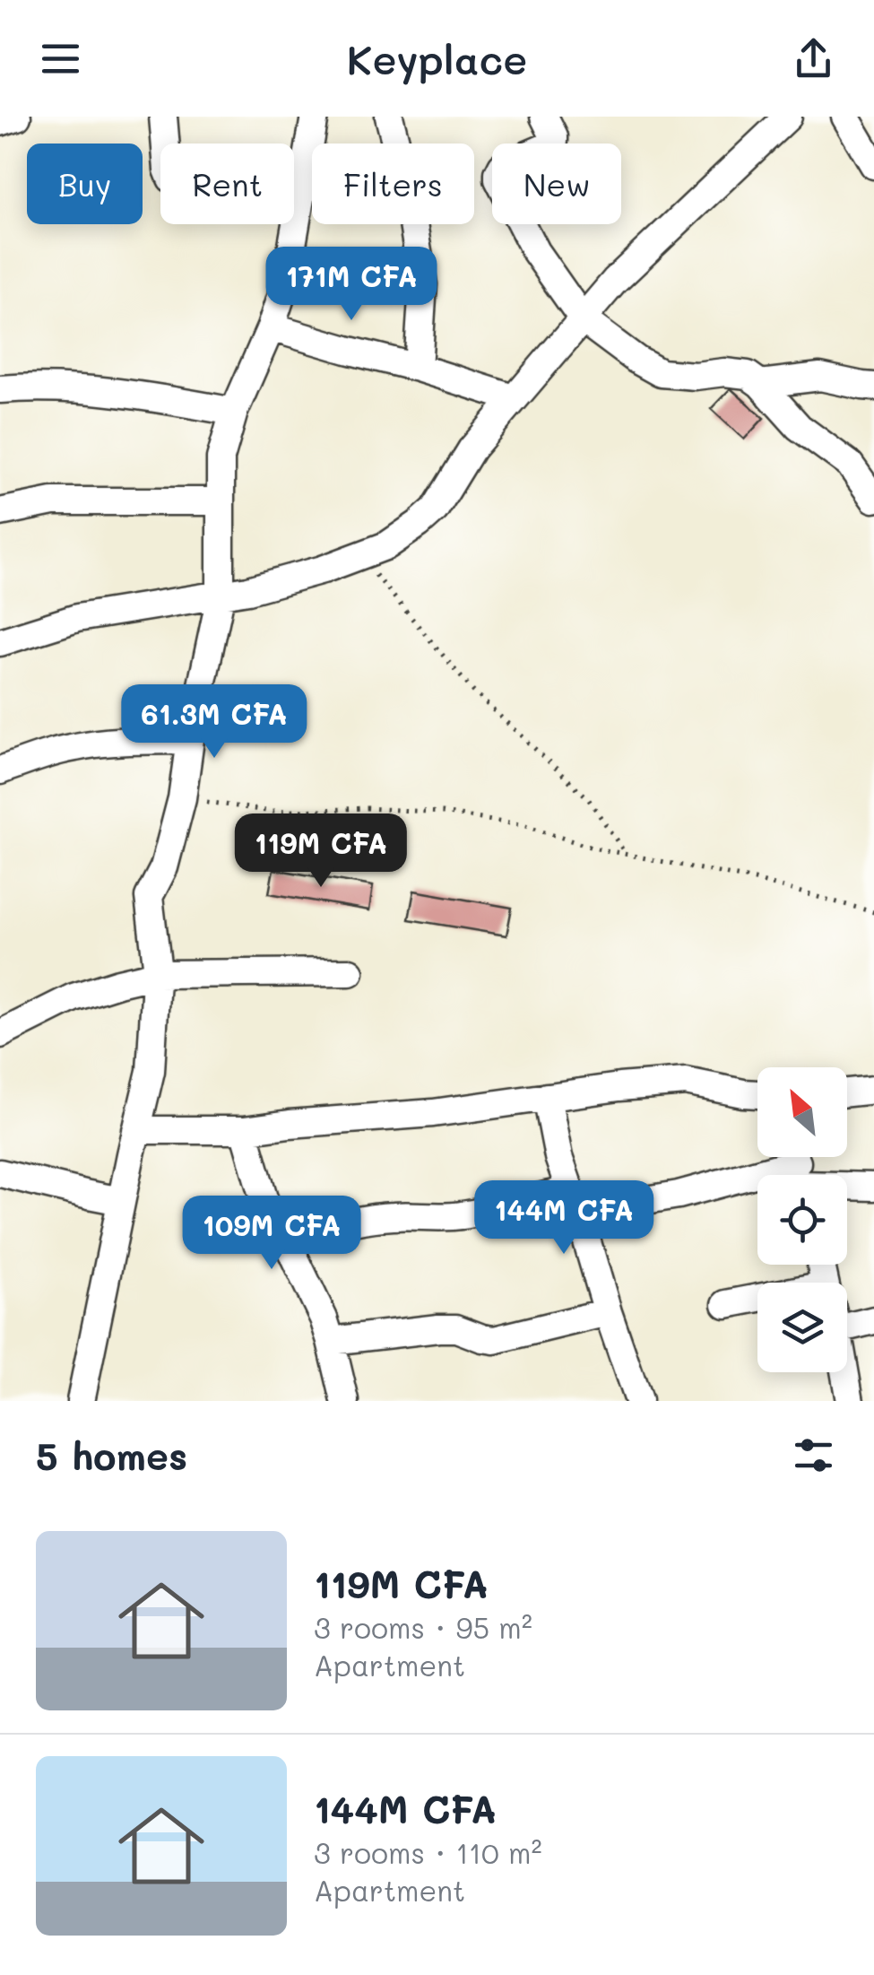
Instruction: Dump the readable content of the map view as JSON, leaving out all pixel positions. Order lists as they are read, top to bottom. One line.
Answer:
{"north":"top left","page":{"header":"Keyplace","chip":["Buy","Rent","Filters","New"],"price":["171M CFA","61.3M CFA","119M CFA","144M CFA","109M CFA"],"heading":"5 homes","list":[{"name":"119M CFA","note":"3 rooms · 95 m² · Apartment"},{"name":"144M CFA","note":"3 rooms · 110 m² · Apartment"}]}}
